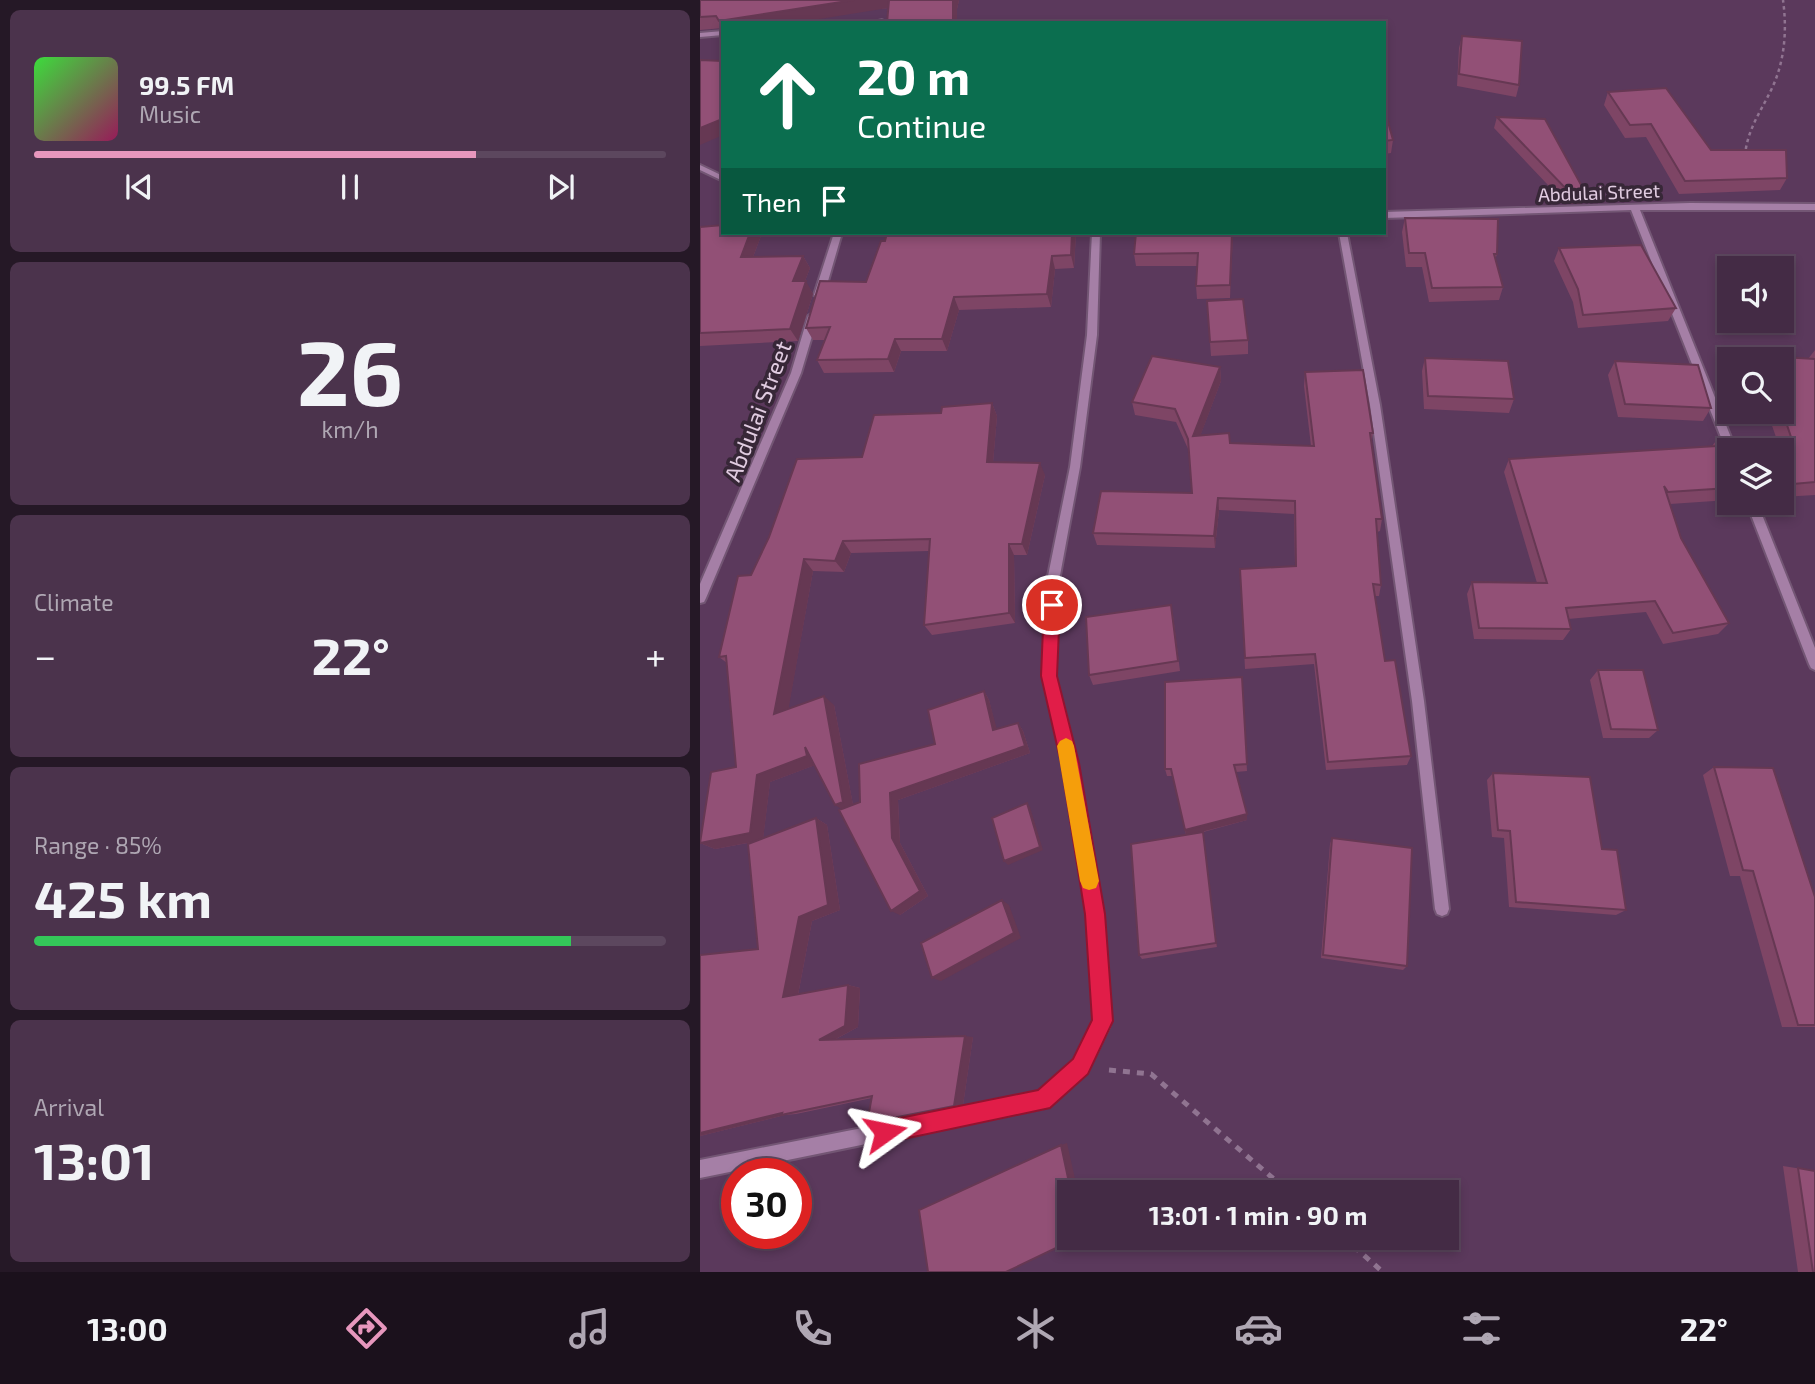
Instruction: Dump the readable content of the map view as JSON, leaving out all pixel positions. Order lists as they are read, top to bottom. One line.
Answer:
{"streets":{"street":["Abdulai Street"]},"page":{"turn":["20 m","Continue"],"song":["99.5 FM","Music"],"then":"Then","tile":[["26","km/h"],"Climate",["Range · 85%","425 km"],["Arrival","13:01"]],"heat":["−","22°","+"],"limit":"30","trip":"13:01 · 1 min · 90 m","tabs":["13:00","22°"]}}
